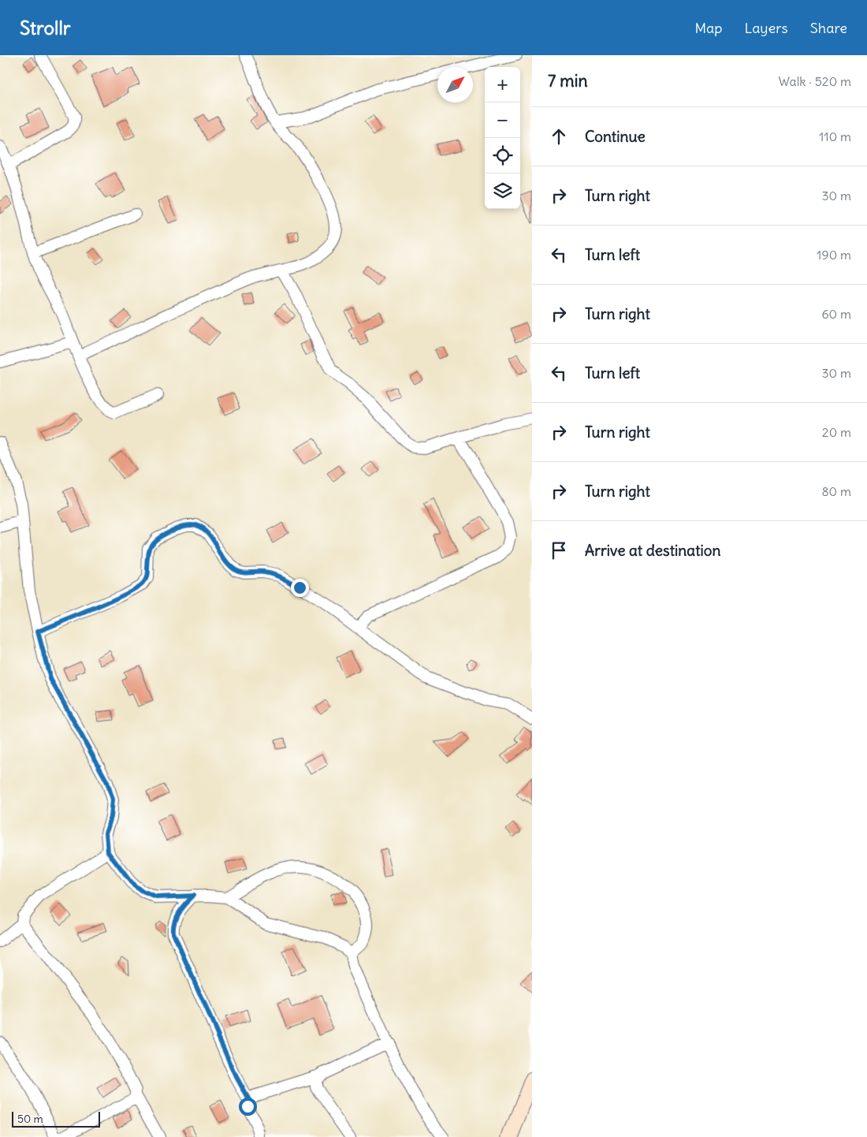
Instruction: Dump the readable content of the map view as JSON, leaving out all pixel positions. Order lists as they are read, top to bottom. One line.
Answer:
{"scale_bar":"50 m","north":"top right","page":{"header":"Strollr","nav":["Map","Layers","Share"],"heading":["7 min","Walk · 520 m"],"map_buttons":["+","−"],"list":[["Continue","110 m"],["Turn right","30 m"],["Turn left","190 m"],["Turn right","60 m"],["Turn left","30 m"],["Turn right","20 m"],["Turn right","80 m"],"Arrive at destination"],"scale":"50 m"}}
